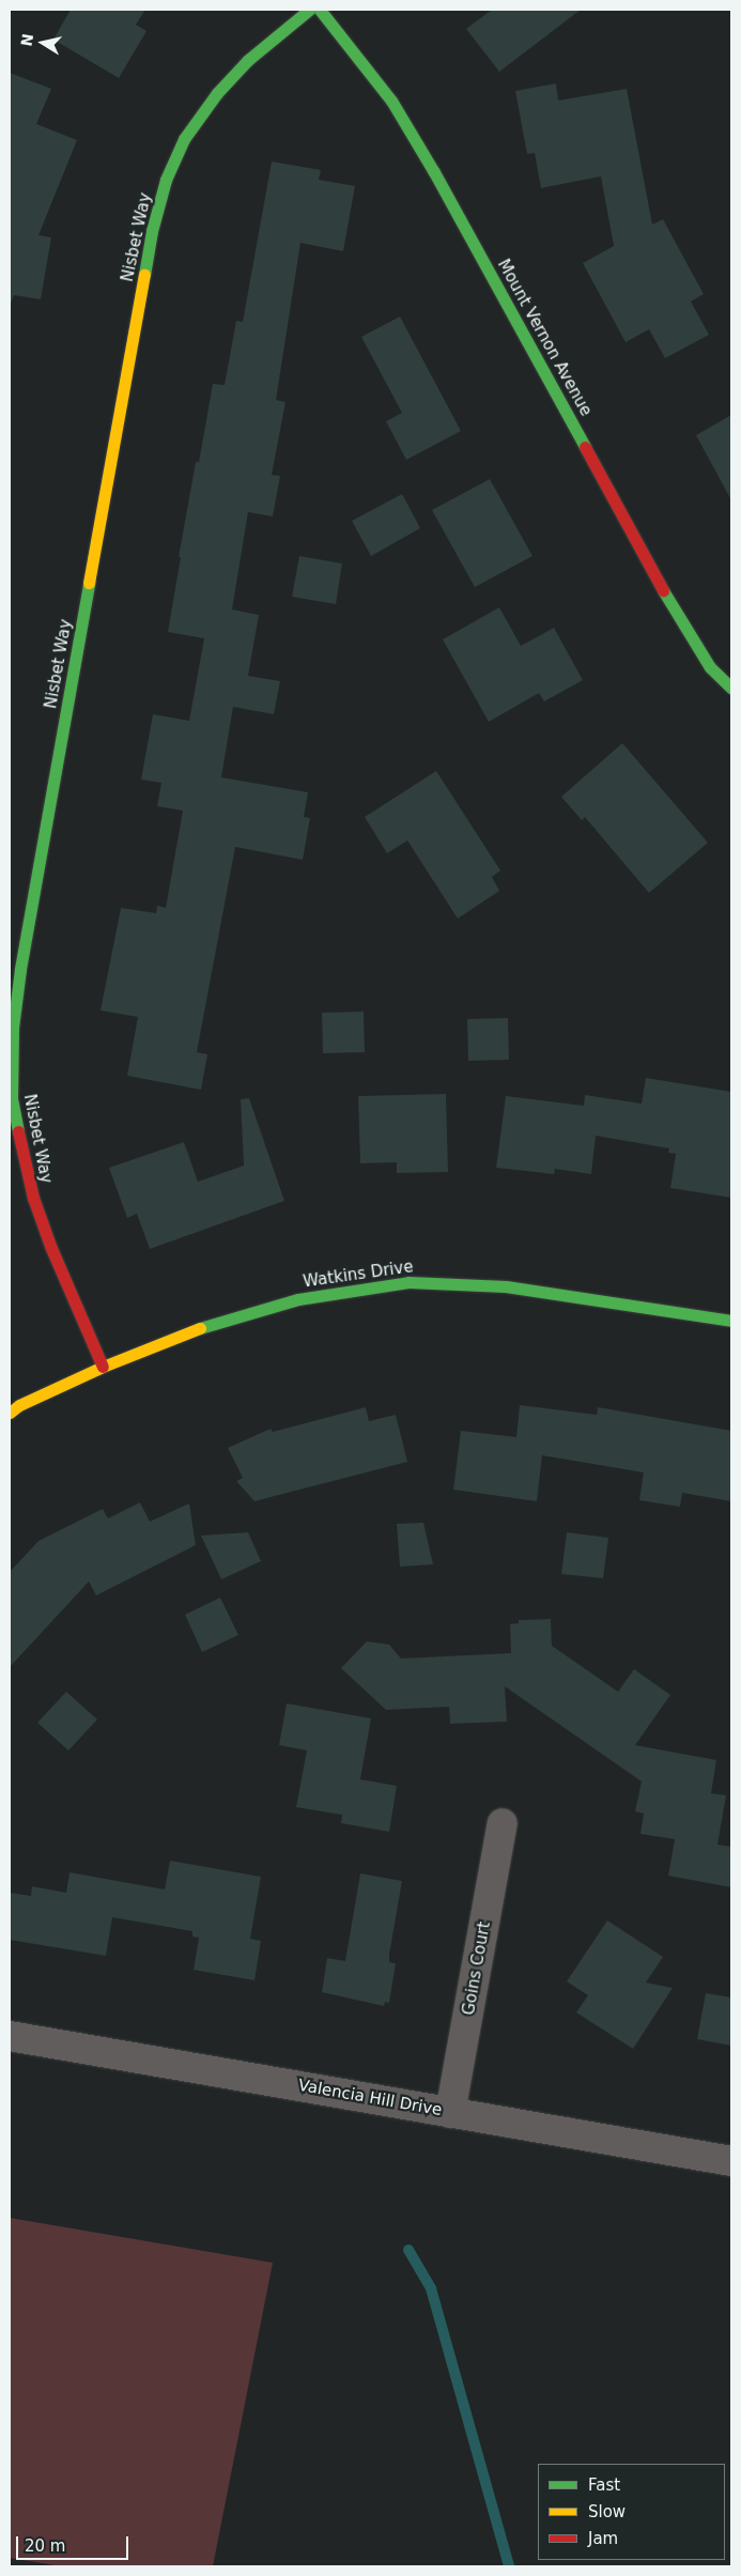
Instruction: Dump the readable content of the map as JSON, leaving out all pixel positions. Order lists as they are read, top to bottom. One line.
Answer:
{"streets":{"street":["Nisbet Way","Mount Vernon Avenue","Watkins Drive","Goins Court","Valencia Hill Drive"]},"crossings":[["Nisbet Way","Watkins Drive"],["Goins Court","Valencia Hill Drive"]],"legend":["Fast","Slow","Jam"],"scale_bar":"20 m","north":"left"}
